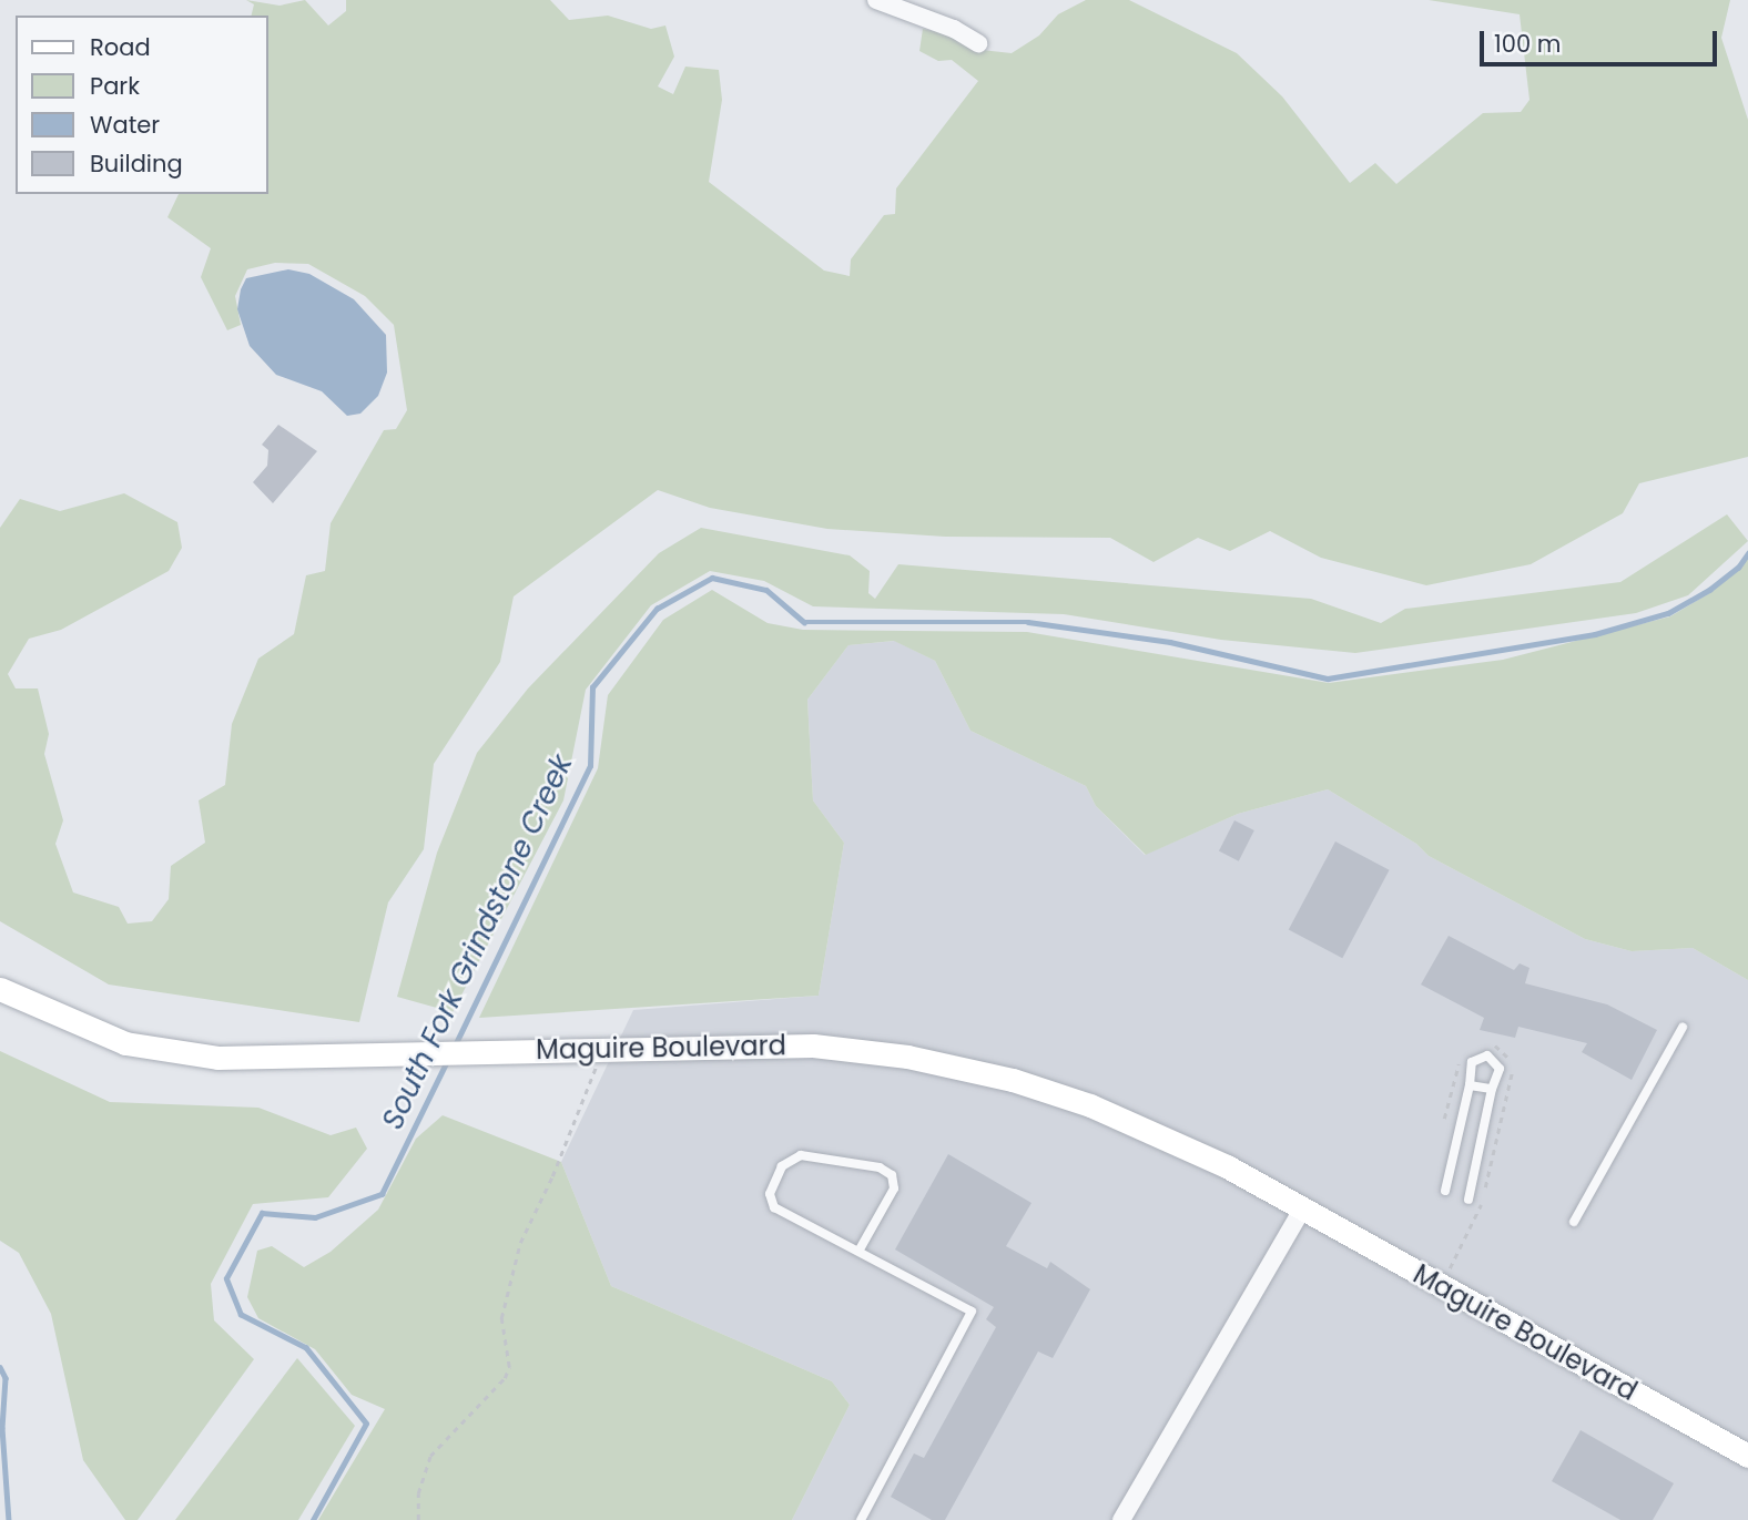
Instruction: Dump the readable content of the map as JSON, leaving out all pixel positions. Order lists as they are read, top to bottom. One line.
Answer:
{"streets":{"street":["Maguire Boulevard"]},"water":["South Fork Grindstone Creek"],"legend":["Road","Park","Water","Building"],"scale_bar":"100 m"}
